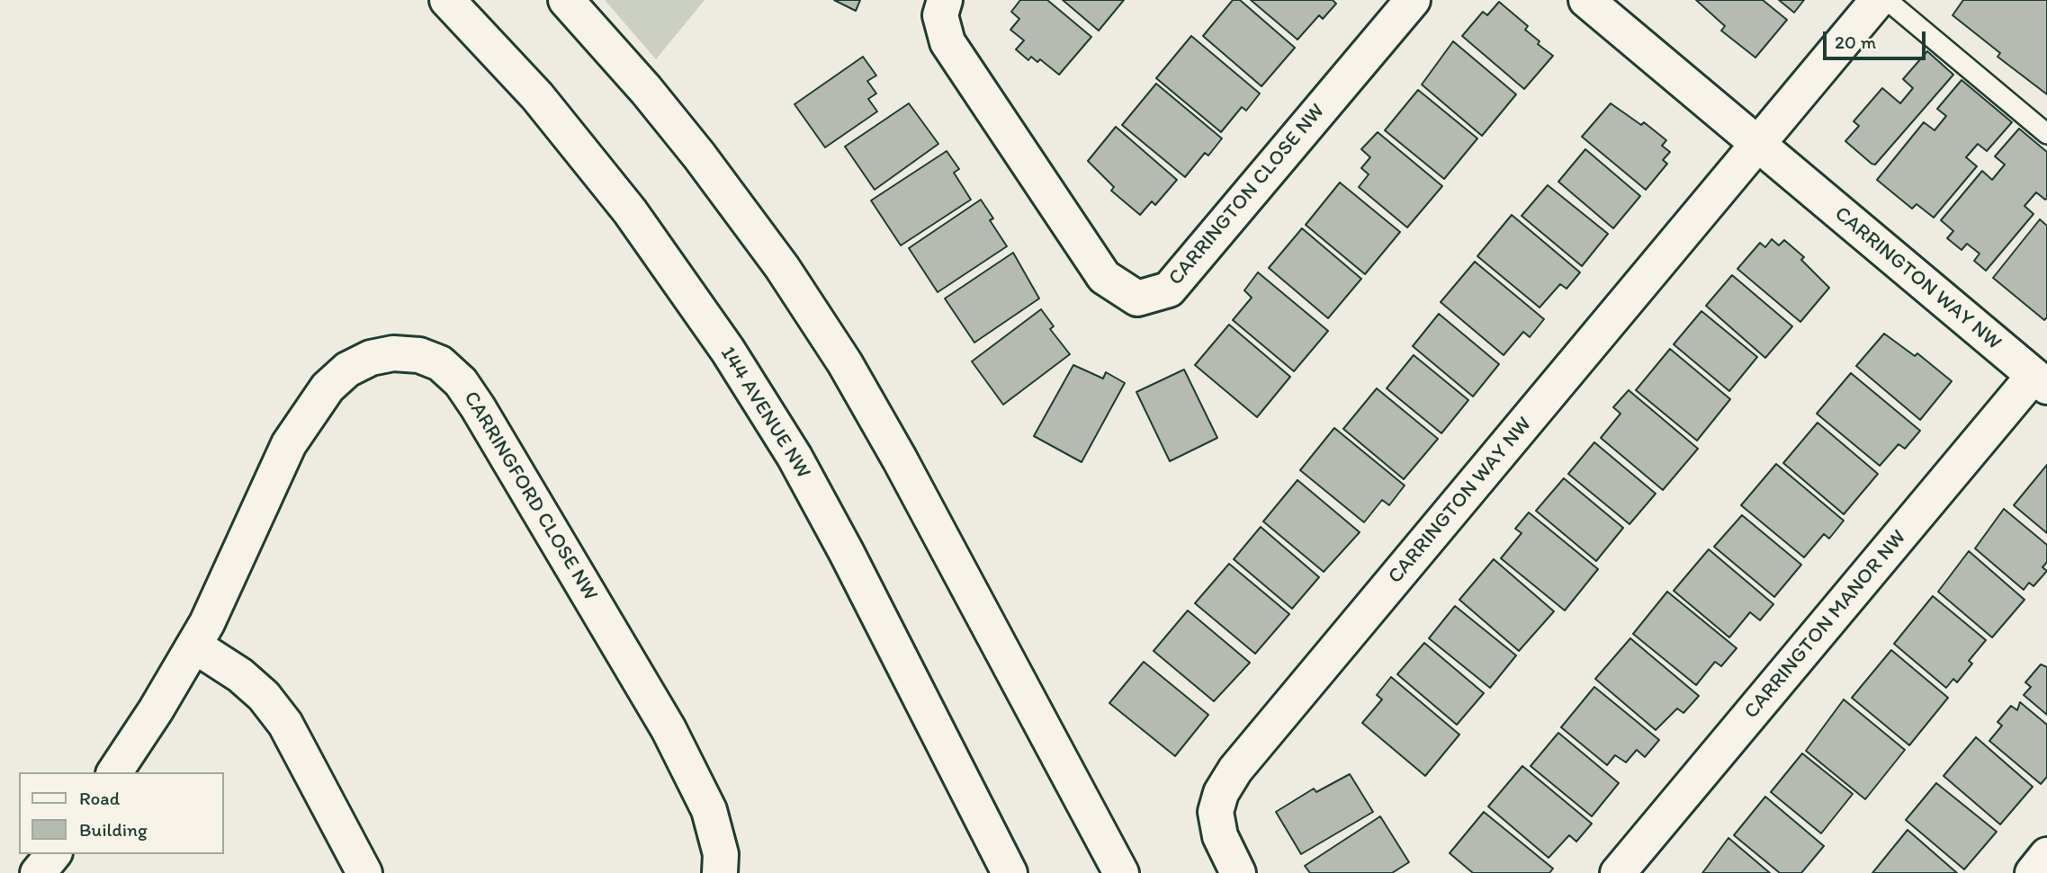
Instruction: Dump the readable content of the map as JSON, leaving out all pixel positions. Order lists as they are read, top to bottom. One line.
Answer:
{"streets":{"street":["CARRINGTON CLOSE NW","CARRINGTON WAY NW","144 AVENUE NW","CARRINGFORD CLOSE NW","CARRINGTON MANOR NW"]},"crossings":[["CARRINGTON WAY NW","CARRINGTON MANOR NW"]],"legend":["Road","Building"],"scale_bar":"20 m"}
